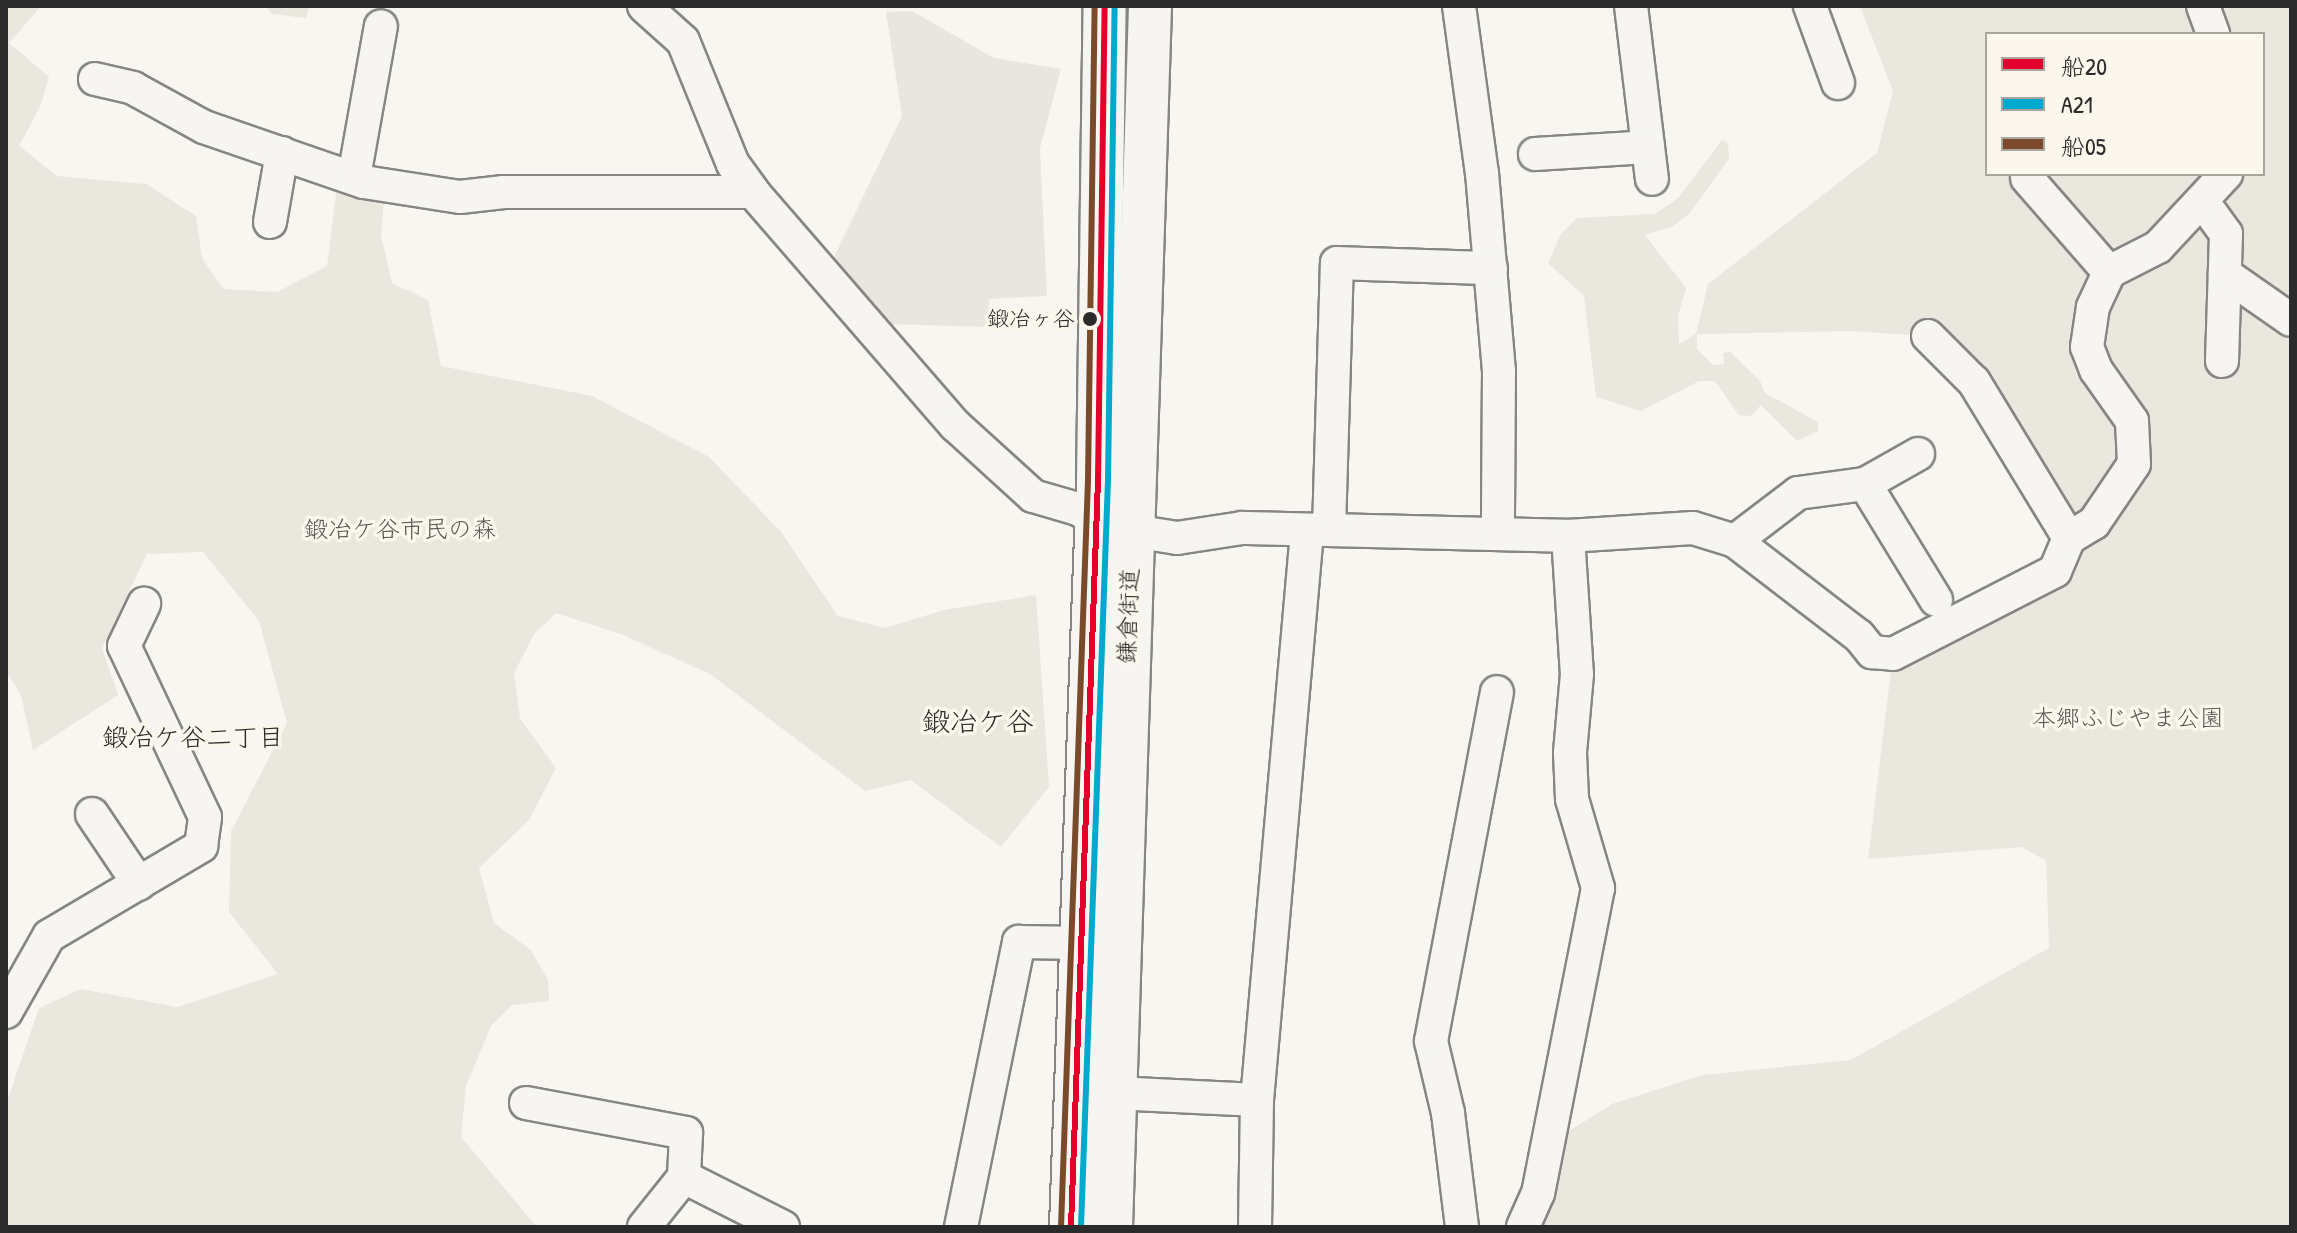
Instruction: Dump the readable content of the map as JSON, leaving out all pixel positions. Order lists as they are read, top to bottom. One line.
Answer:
{"streets":{"main road":["鎌倉街道"]},"districts":["鍛冶ケ谷","鍛冶ケ谷二丁目"],"parks":["鍛冶ケ谷市民の森","本郷ふじやま公園"],"places":["鍛冶ヶ谷"],"lines":["transit line 船20","transit line A21","transit line 船05"],"legend":["船20","A21","船05"]}
